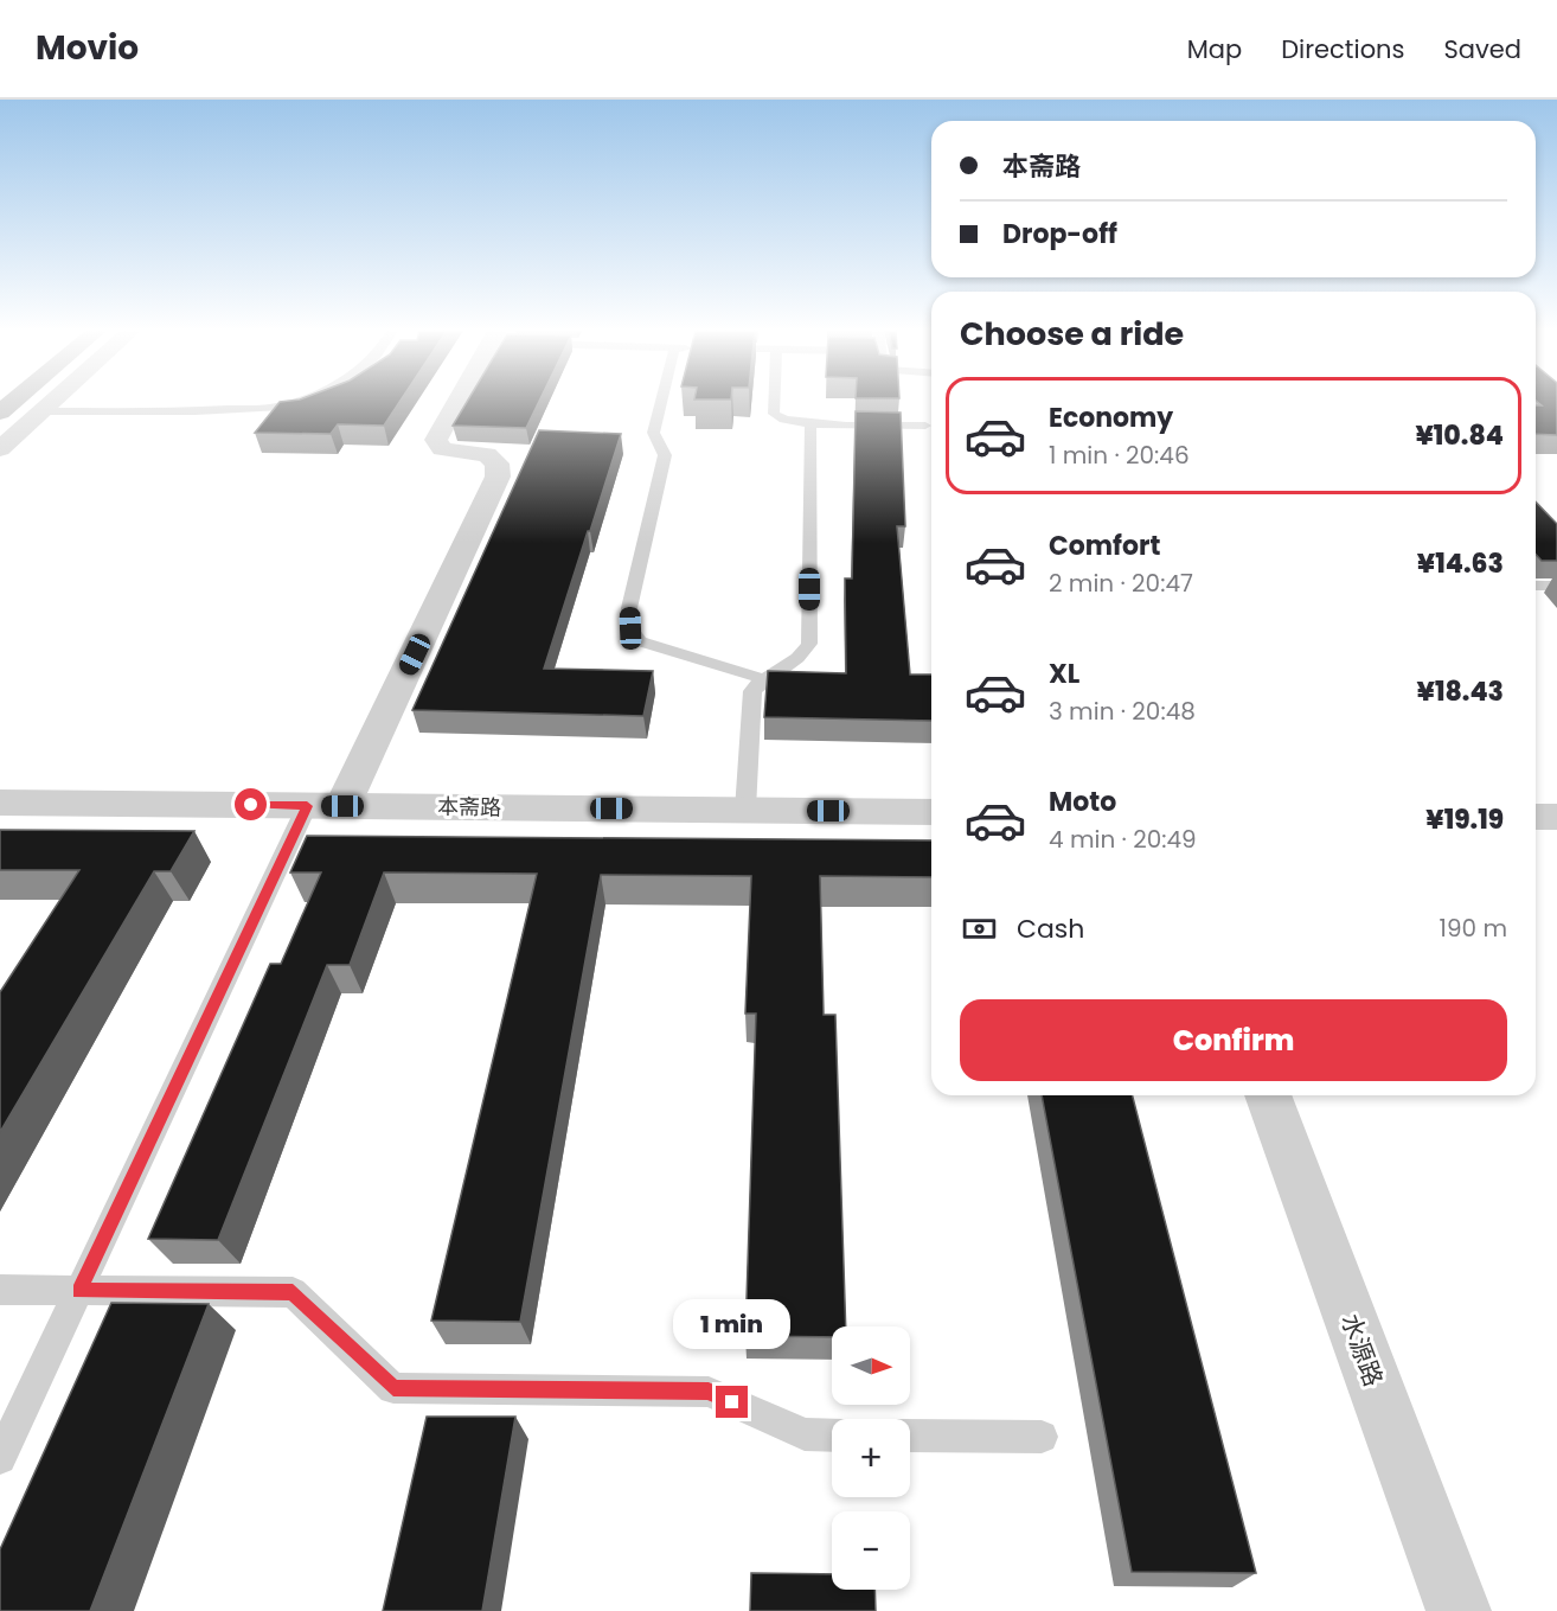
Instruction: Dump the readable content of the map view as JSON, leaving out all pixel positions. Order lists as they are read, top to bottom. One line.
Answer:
{"streets":{"street":["本斋路","水源路"]},"north":"right","page":{"header":"Movio","nav":["Map","Directions","Saved"],"banner":["本斋路","Drop-off"],"heading":"Choose a ride","list":[{"name":"Economy","note":"1 min · 20:46","value":"¥10.84"},{"name":"Comfort","note":"2 min · 20:47","value":"¥14.63"},{"name":"XL","note":"3 min · 20:48","value":"¥18.43"},{"name":"Moto","note":"4 min · 20:49","value":"¥19.19"}],"pay":["Cash","190 m"],"buttons":"Confirm","bubble":"1 min","map_buttons":["+","−"]}}
